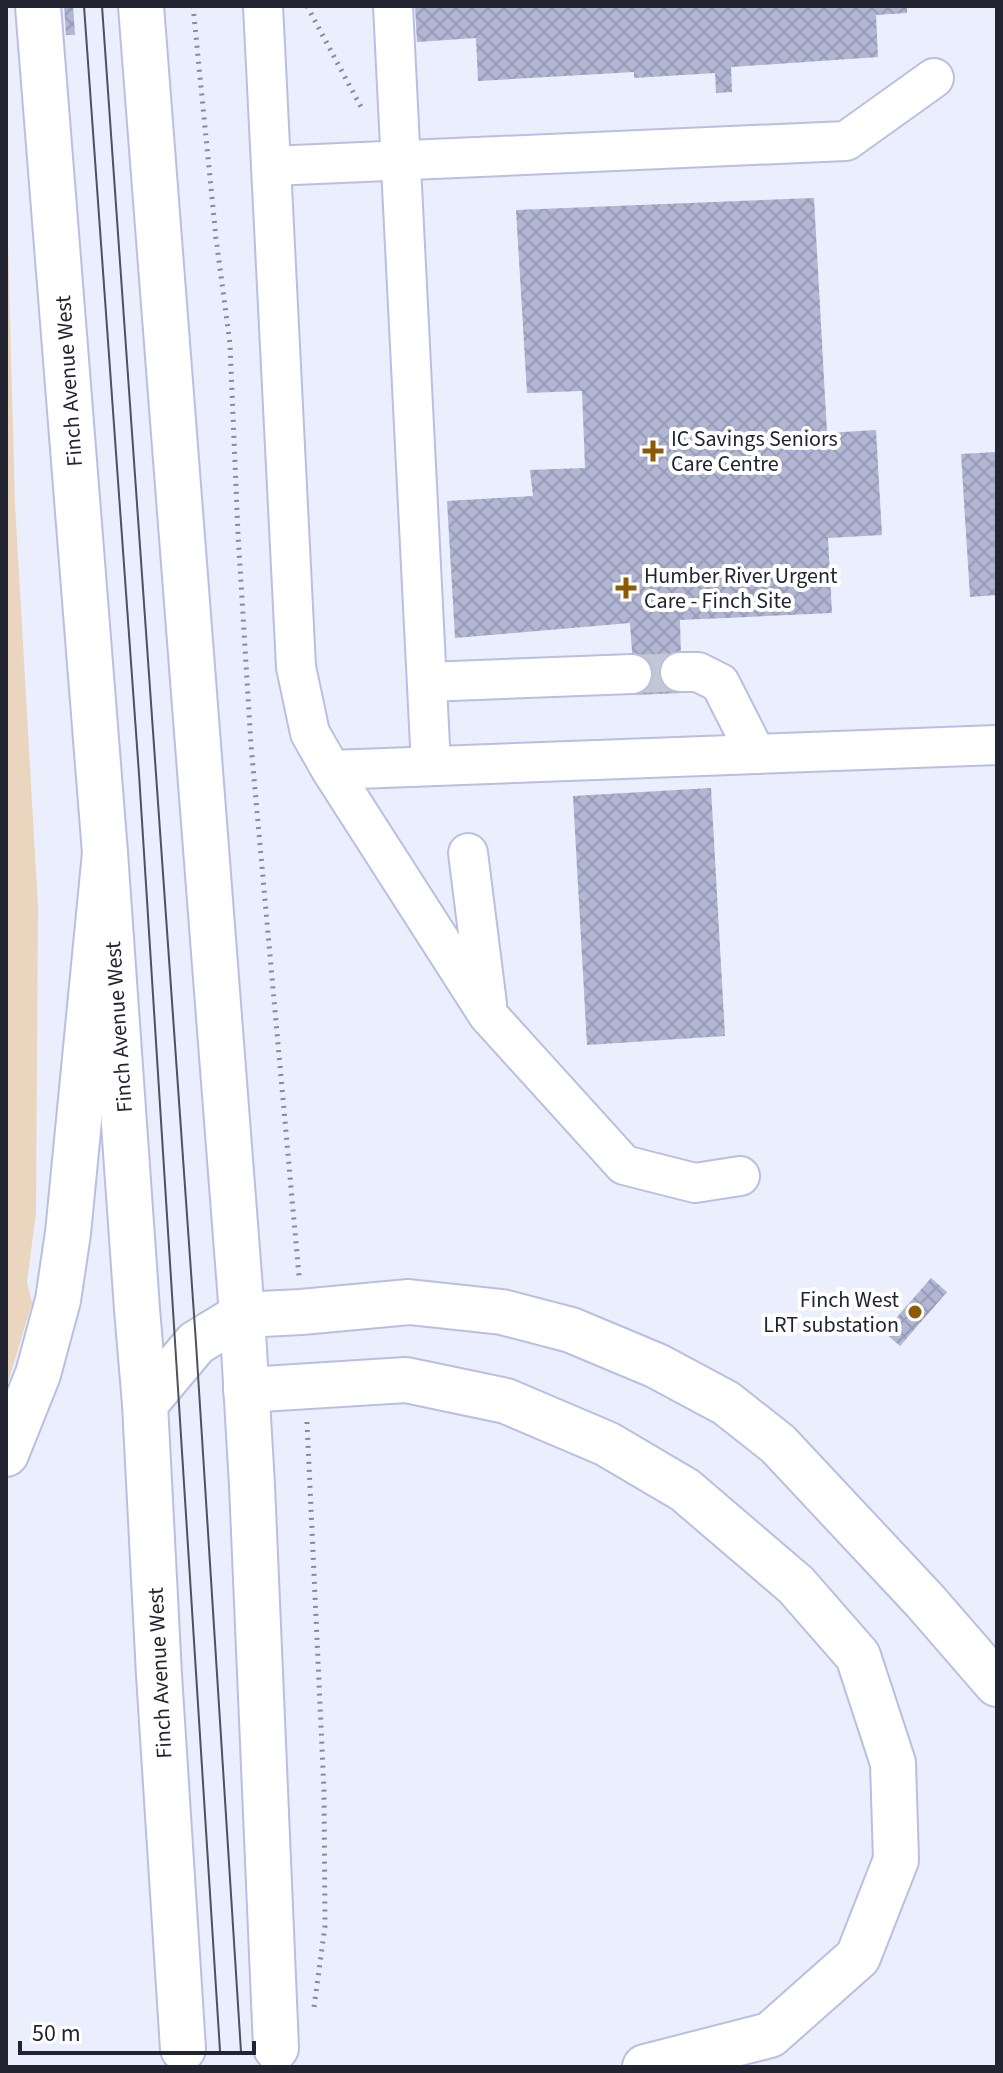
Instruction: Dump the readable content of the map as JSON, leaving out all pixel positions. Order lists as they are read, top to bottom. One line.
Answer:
{"streets":{"main road":["Finch Avenue West"]},"places":{"health":["IC Savings Seniors Care Centre","Humber River Urgent Care - Finch Site"],"other":["Finch West LRT substation"]},"scale_bar":"50 m"}
